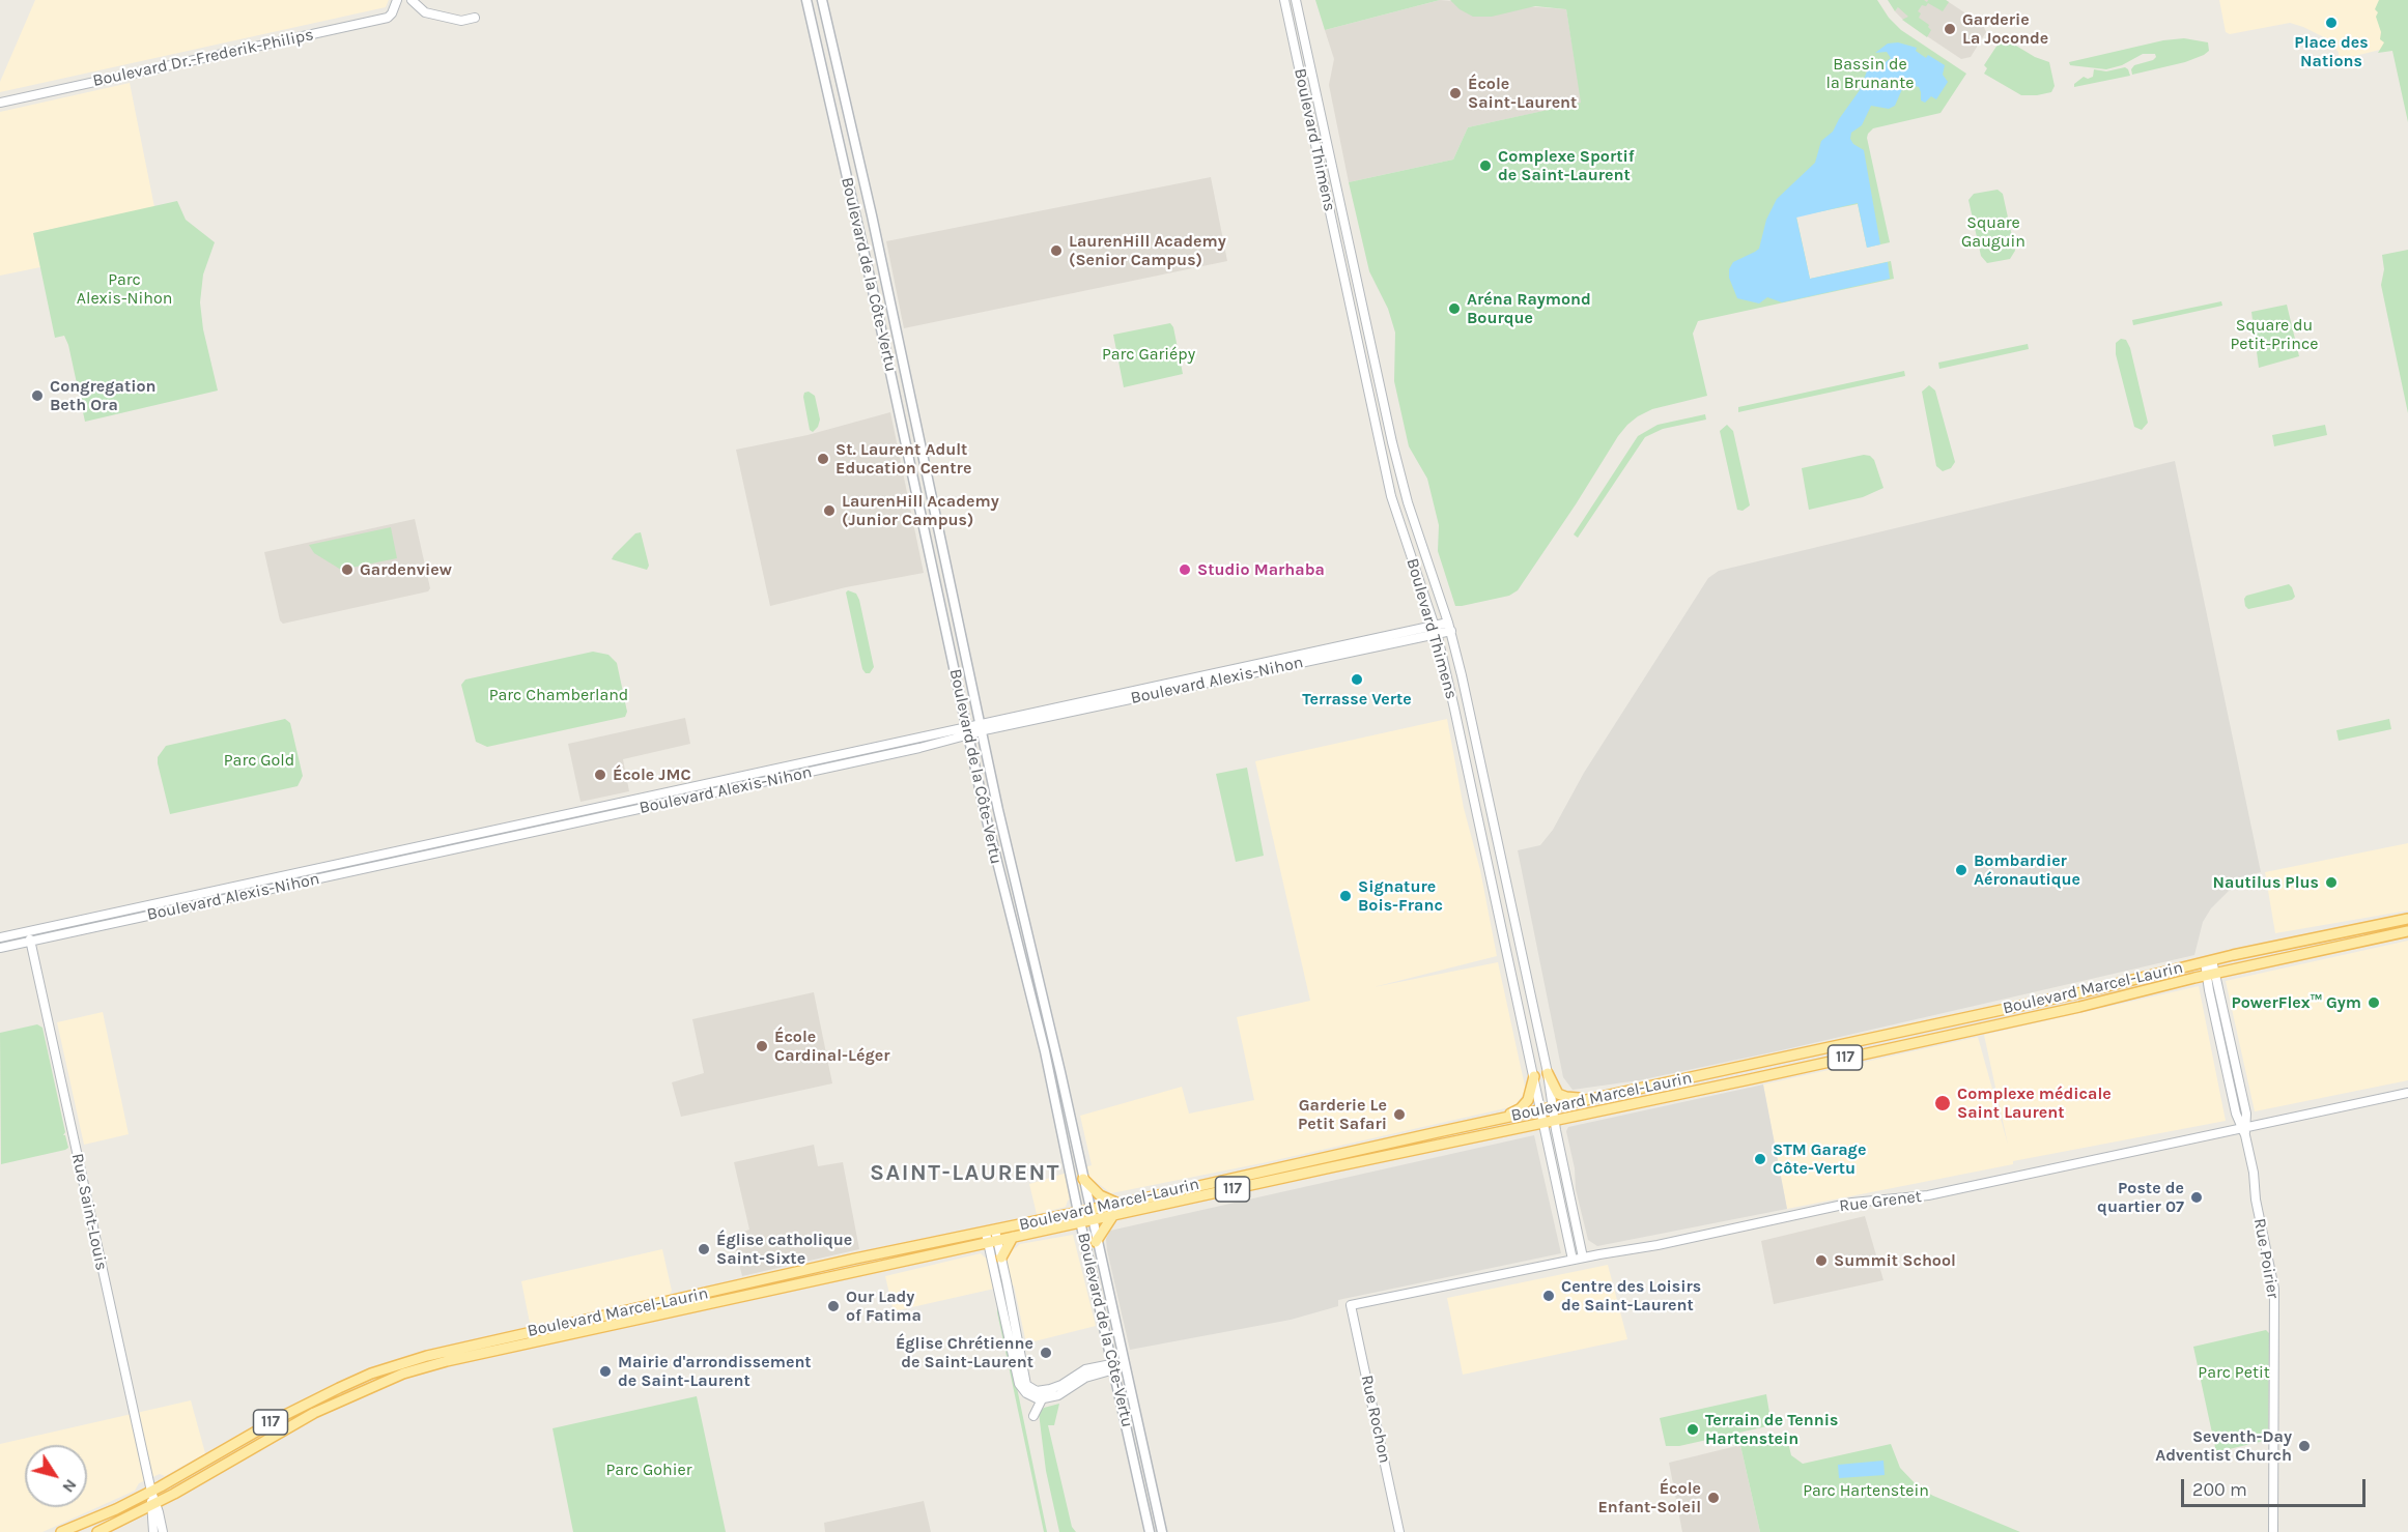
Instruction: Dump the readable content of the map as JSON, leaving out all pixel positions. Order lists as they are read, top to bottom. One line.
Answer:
{"streets":{"main road":["Boulevard de la Côte-Vertu","Boulevard Marcel-Laurin","117"],"street":["Boulevard Dr.-Frederik-Philips","Boulevard Thimens","Boulevard Alexis-Nihon","Rue Grenet","Rue Saint-Louis","Rue Poirier","Rue Rochon"]},"crossings":[["Boulevard Thimens","Boulevard Alexis-Nihon"],["Boulevard Thimens","Boulevard Marcel-Laurin"],["Boulevard Thimens","Rue Grenet"],["Boulevard de la Côte-Vertu","Boulevard Alexis-Nihon"],["Boulevard de la Côte-Vertu","Boulevard Marcel-Laurin"],["Boulevard Alexis-Nihon","Rue Saint-Louis"],["Boulevard Marcel-Laurin","Rue Saint-Louis"],["Boulevard Marcel-Laurin","Rue Poirier"],["Rue Grenet","Rue Poirier"],["Rue Grenet","Rue Rochon"]],"districts":["SAINT-LAURENT"],"parks":["Bassin de la Brunante","Square Gauguin","Parc Alexis-Nihon","Square du Petit-Prince","Parc Gariépy","Parc Chamberland","Parc Gold","Parc Petit","Parc Gohier","Parc Hartenstein"],"places":["Place des Nations","Garderie La Joconde","École Saint-Laurent","Complexe Sportif de Saint-Laurent","LaurenHill Academy (Senior Campus)","Aréna Raymond Bourque","Congregation Beth Ora","St. Laurent Adult Education Centre","LaurenHill Academy (Junior Campus)","Gardenview","Studio Marhaba","Terrasse Verte","École JMC","Bombardier Aéronautique","Nautilus Plus","Signature Bois-Franc","PowerFlex™ Gym","École Cardinal-Léger","Complexe médicale Saint Laurent","Garderie Le Petit Safari","STM Garage Côte-Vertu","Poste de quartier 07","Église catholique Saint-Sixte","Summit School","Centre des Loisirs de Saint-Laurent","Our Lady of Fatima","Église Chrétienne de Saint-Laurent","Mairie d'arrondissement de Saint-Laurent","Terrain de Tennis Hartenstein","Seventh-Day Adventist Church","École Enfant-Soleil"],"scale_bar":"200 m","north":"bottom right"}
